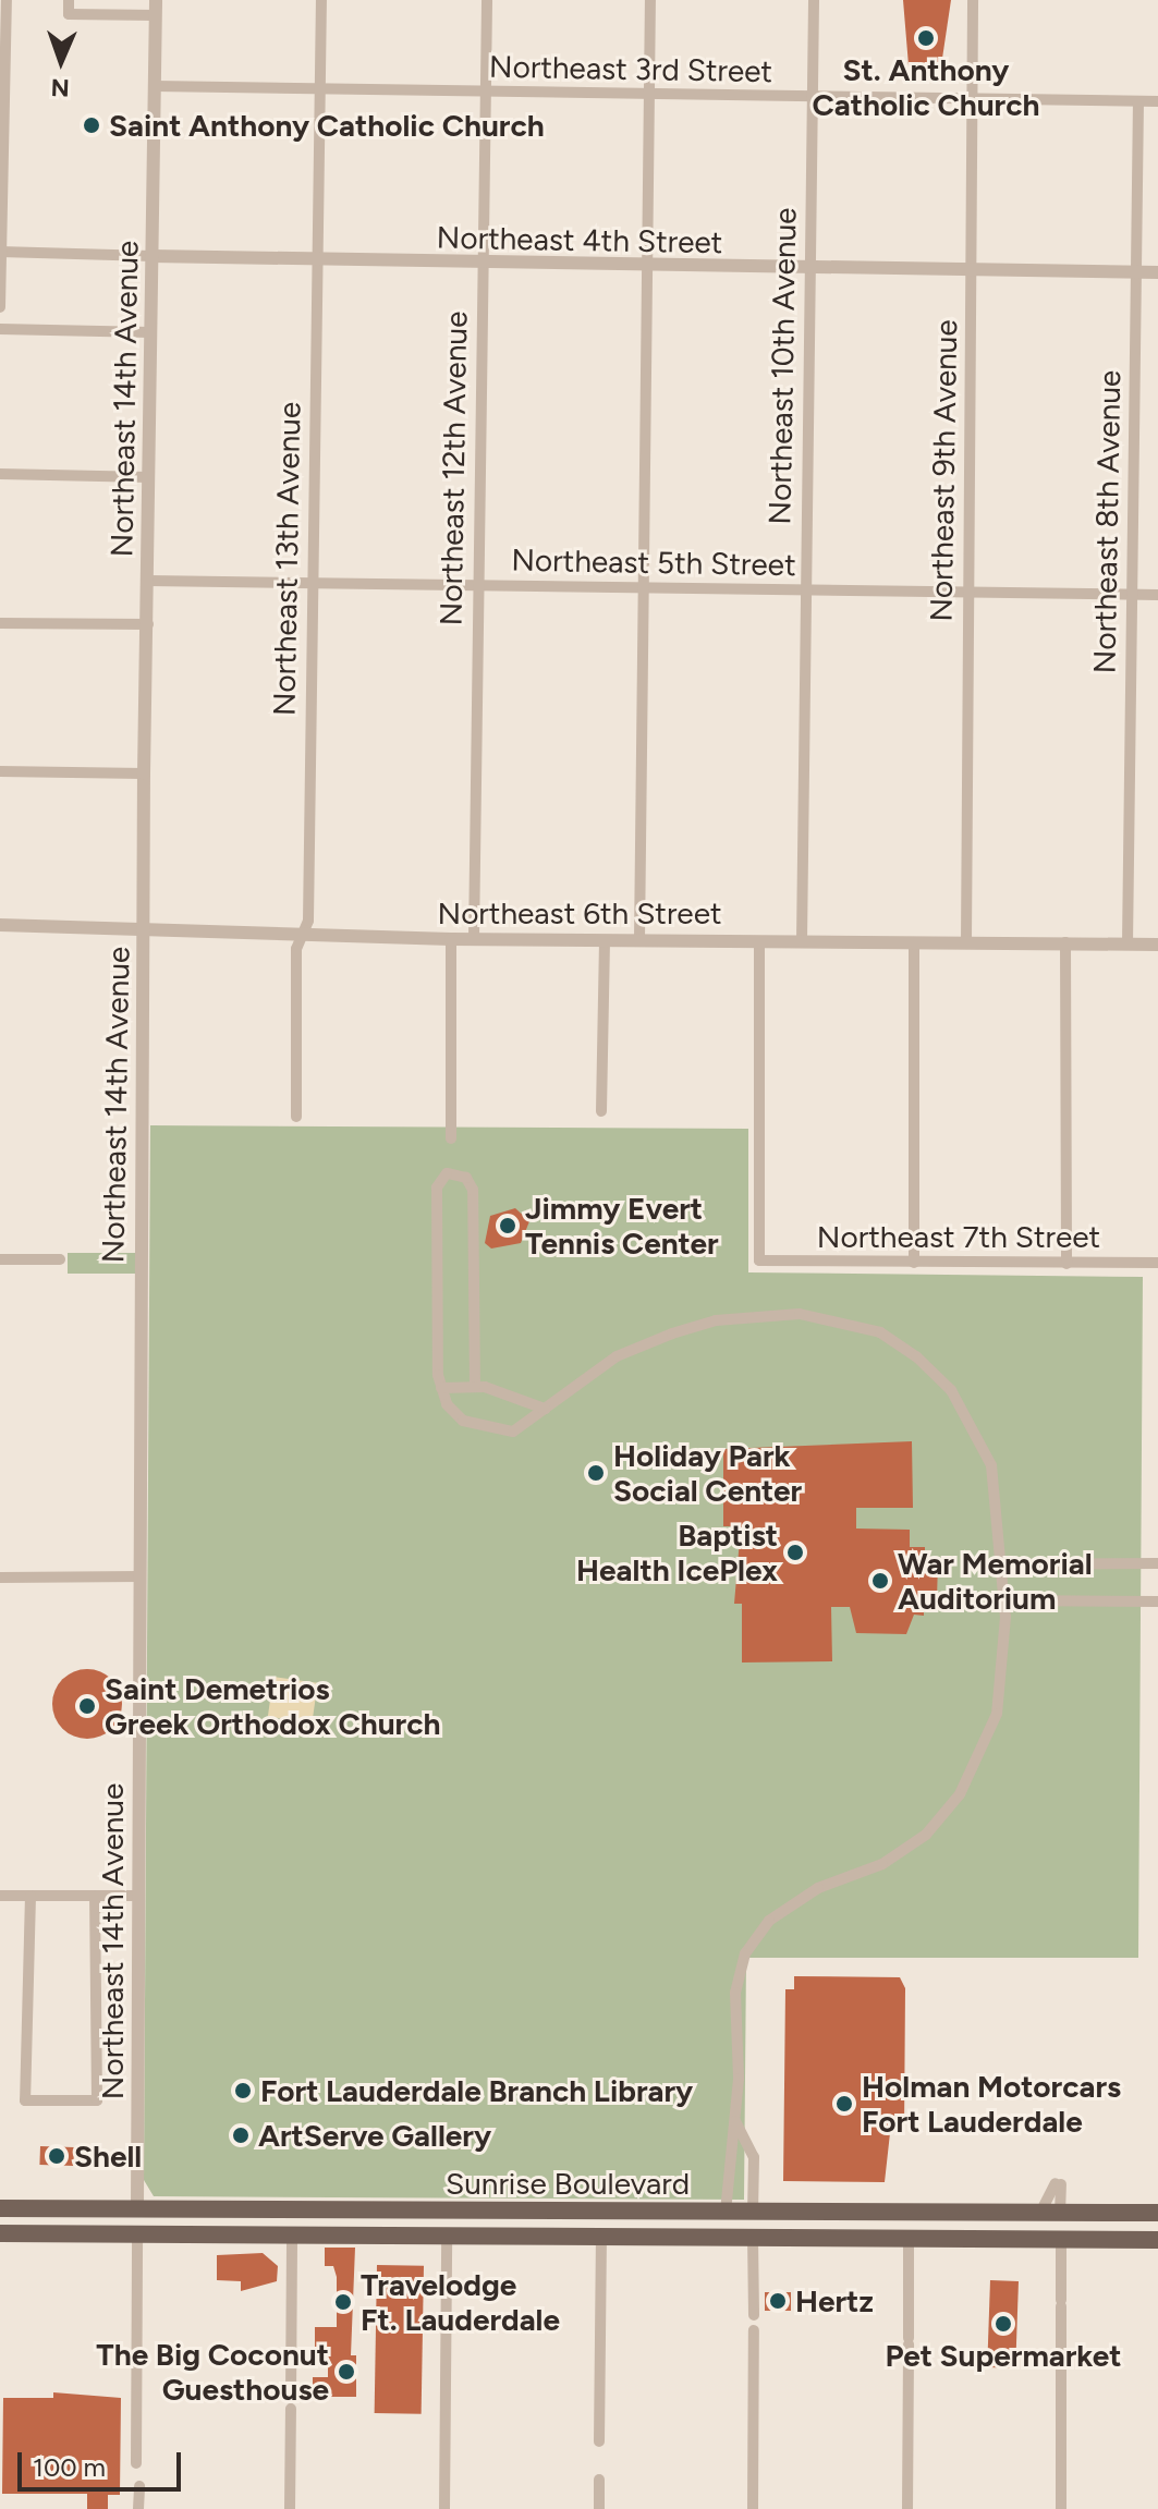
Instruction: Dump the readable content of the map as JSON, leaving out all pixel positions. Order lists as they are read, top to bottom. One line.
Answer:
{"streets":{"main road":["Sunrise Boulevard"],"street":["Northeast 3rd Street","Northeast 4th Street","Northeast 10th Avenue","Northeast 14th Avenue","Northeast 12th Avenue","Northeast 9th Avenue","Northeast 8th Avenue","Northeast 13th Avenue","Northeast 5th Street","Northeast 6th Street","Northeast 7th Street"]},"crossings":[["Northeast 3rd Street","Northeast 10th Avenue"],["Northeast 3rd Street","Northeast 14th Avenue"],["Northeast 3rd Street","Northeast 12th Avenue"],["Northeast 3rd Street","Northeast 9th Avenue"],["Northeast 3rd Street","Northeast 8th Avenue"],["Northeast 3rd Street","Northeast 13th Avenue"],["Northeast 4th Street","Northeast 10th Avenue"],["Northeast 4th Street","Northeast 14th Avenue"],["Northeast 4th Street","Northeast 12th Avenue"],["Northeast 4th Street","Northeast 9th Avenue"],["Northeast 4th Street","Northeast 8th Avenue"],["Northeast 4th Street","Northeast 13th Avenue"],["Northeast 10th Avenue","Northeast 5th Street"],["Northeast 10th Avenue","Northeast 6th Street"],["Northeast 14th Avenue","Northeast 5th Street"],["Northeast 14th Avenue","Northeast 6th Street"],["Northeast 14th Avenue","Sunrise Boulevard"],["Northeast 12th Avenue","Northeast 5th Street"],["Northeast 12th Avenue","Northeast 6th Street"],["Northeast 9th Avenue","Northeast 5th Street"],["Northeast 9th Avenue","Northeast 6th Street"],["Northeast 8th Avenue","Northeast 5th Street"],["Northeast 8th Avenue","Northeast 6th Street"],["Northeast 13th Avenue","Northeast 5th Street"],["Northeast 13th Avenue","Northeast 6th Street"],["Northeast 6th Street","Northeast 7th Street"]],"places":["St. Anthony Catholic Church","Saint Anthony Catholic Church","Jimmy Evert Tennis Center","Holiday Park Social Center","Baptist Health IcePlex","War Memorial Auditorium","Saint Demetrios Greek Orthodox Church","Fort Lauderdale Branch Library","Holman Motorcars Fort Lauderdale","ArtServe Gallery","Shell","Hertz","Travelodge Ft. Lauderdale","Pet Supermarket","The Big Coconut Guesthouse"],"scale_bar":"100 m","north":"bottom"}
